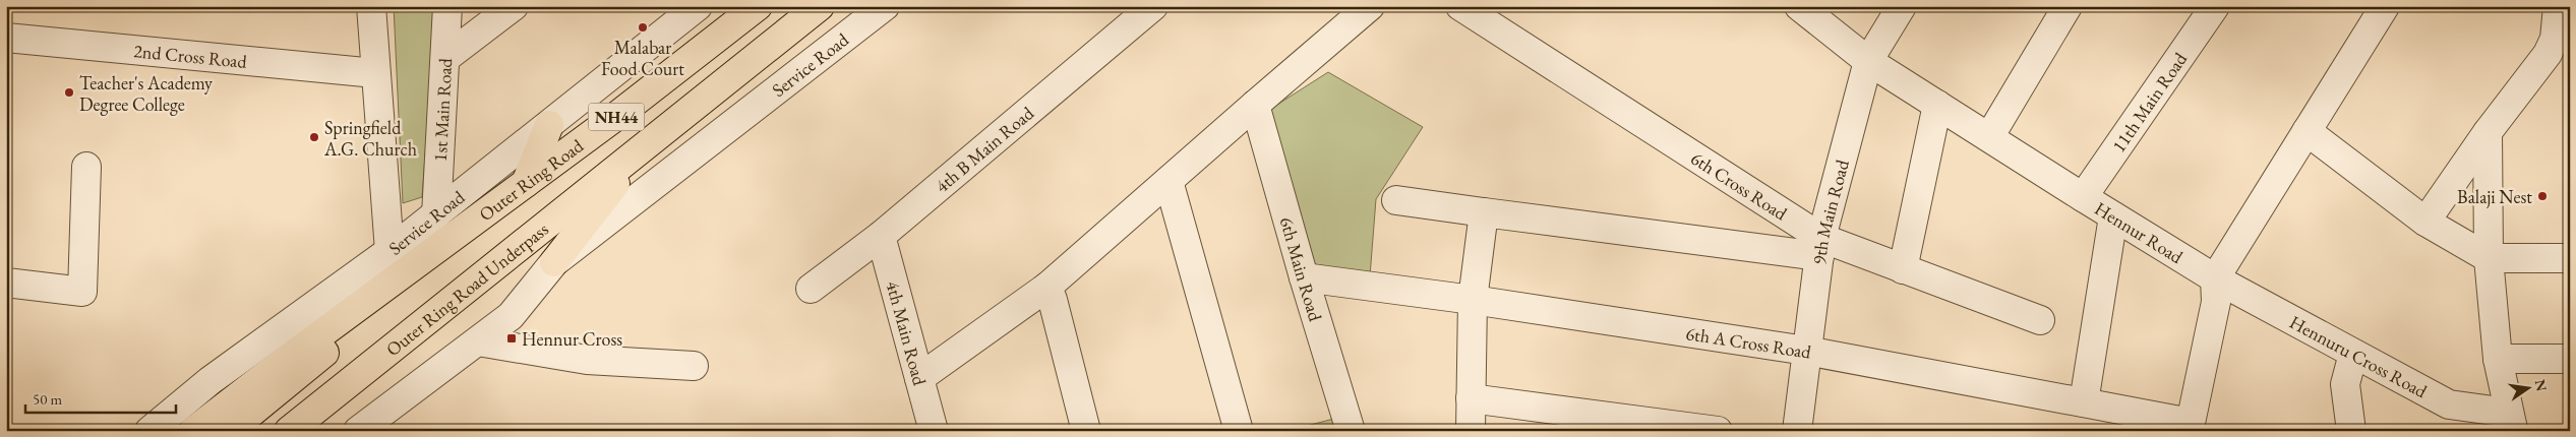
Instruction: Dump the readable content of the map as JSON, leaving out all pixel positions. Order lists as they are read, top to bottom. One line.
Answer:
{"streets":{"highway":["NH44","Outer Ring Road","Outer Ring Road Underpass"],"street":["2nd Cross Road","Service Road","11th Main Road","1st Main Road","4th B Main Road","6th Cross Road","9th Main Road","Hennur Road","6th Main Road","4th Main Road","6th A Cross Road","Hennuru Cross Road"]},"crossings":[["Service Road","1st Main Road"],["11th Main Road","Hennur Road"],["NH44","Outer Ring Road"],["NH44","Outer Ring Road Underpass"],["4th B Main Road","4th Main Road"],["6th Cross Road","9th Main Road"],["9th Main Road","Hennur Road"],["9th Main Road","6th A Cross Road"],["Hennur Road","Hennuru Cross Road"],["6th Main Road","6th A Cross Road"]],"places":{"other":["Malabar Food Court","Teacher's Academy Degree College","Springfield A.G. Church","Balaji Nest"],"transit":["Hennur Cross"]},"scale_bar":"50 m","north":"right"}
